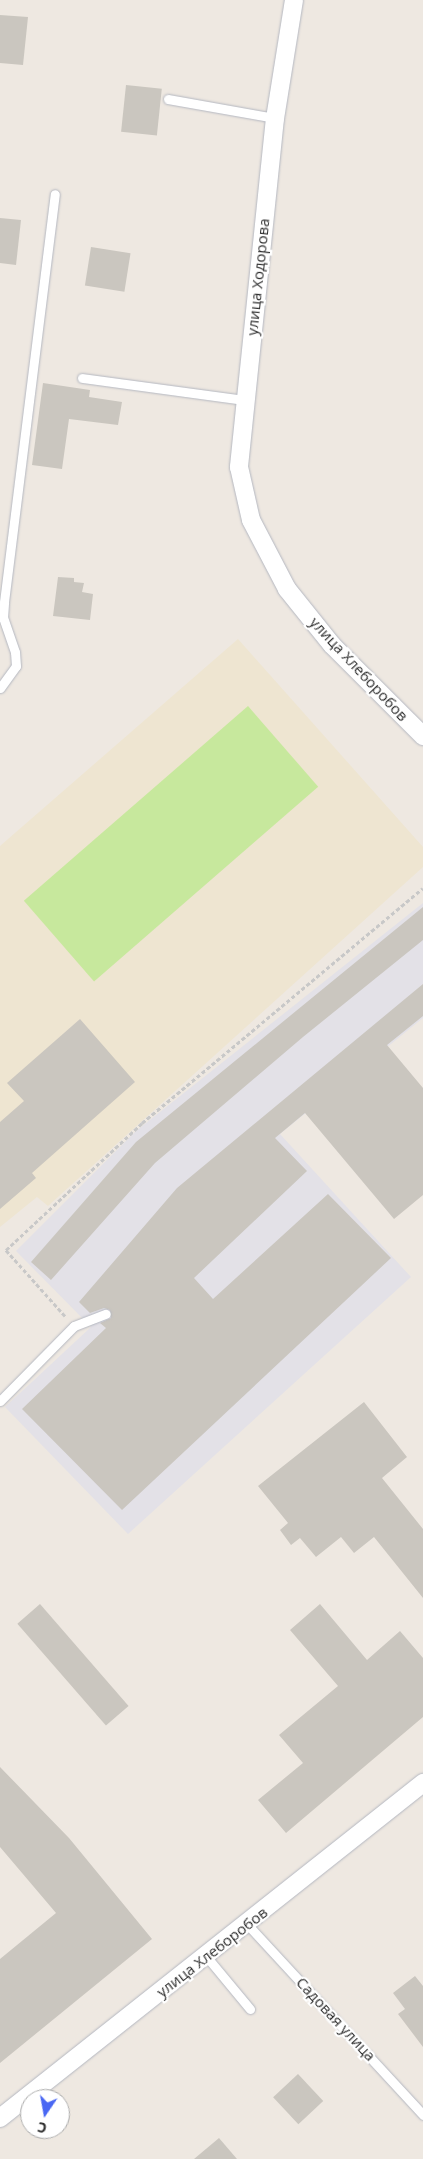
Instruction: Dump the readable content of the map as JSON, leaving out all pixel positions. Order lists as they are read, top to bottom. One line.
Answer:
{"streets":{"street":["улица Ходорова","улица Хлеборобов"],"lane":["Садовая улица"]},"crossings":[["улица Ходорова","улица Хлеборобов"],["улица Хлеборобов","Садовая улица"]],"north":"bottom"}
